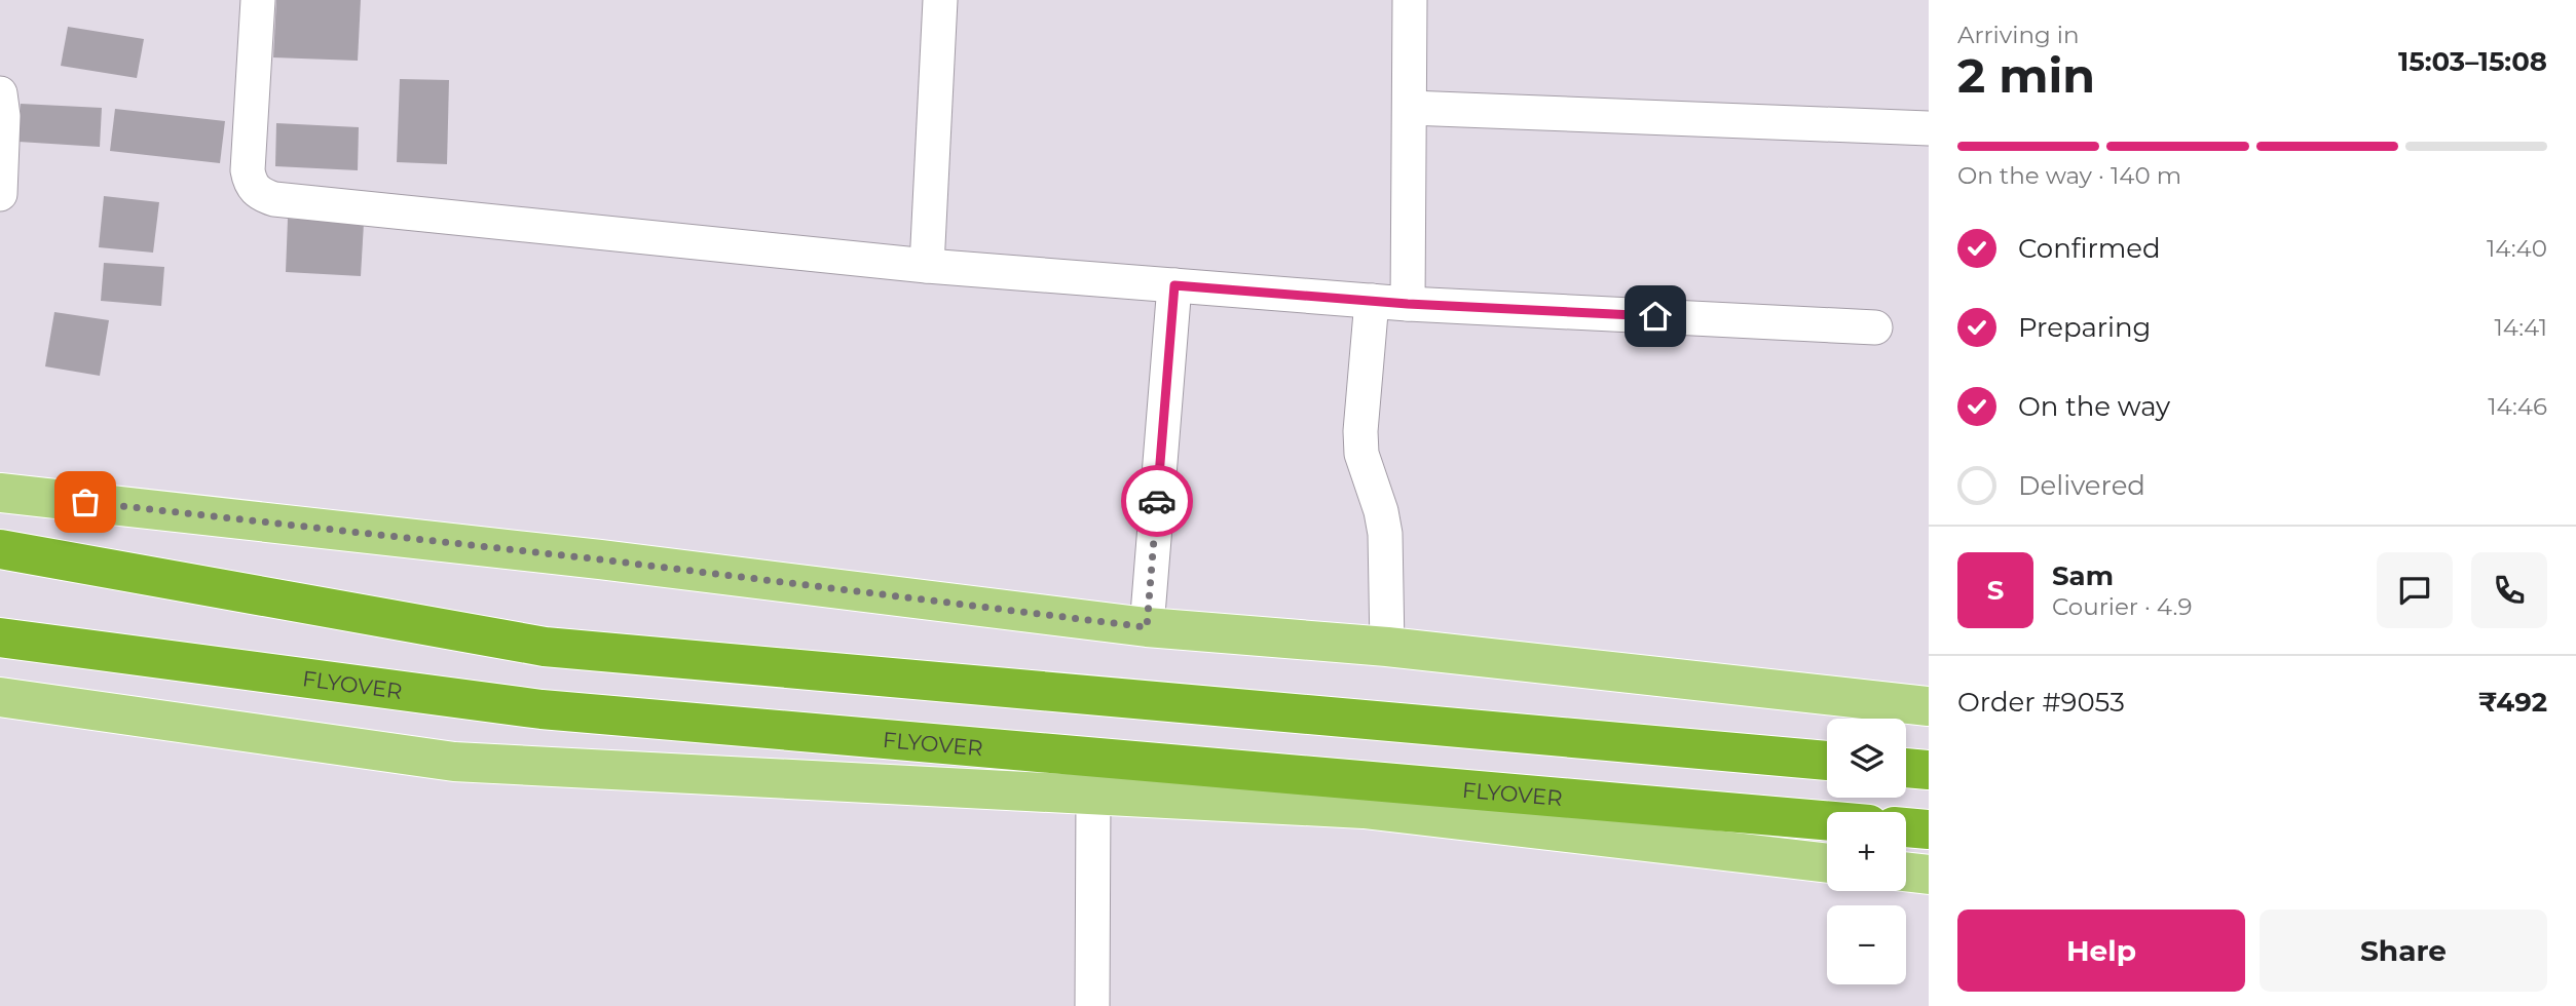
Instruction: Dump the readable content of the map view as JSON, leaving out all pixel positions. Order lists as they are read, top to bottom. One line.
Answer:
{"streets":{"highway":["FLYOVER"]},"page":{"heading":["2 min","Arriving in","15:03–15:08"],"panel":["Sam","Courier · 4.9","Order #9053","₹492"],"bar":"On the way · 140 m","list":[["Confirmed","14:40"],["Preparing","14:41"],["On the way","14:46"],"Delivered"],"round":"S","map_buttons":["+","−"],"buttons":["Help","Share"]}}
